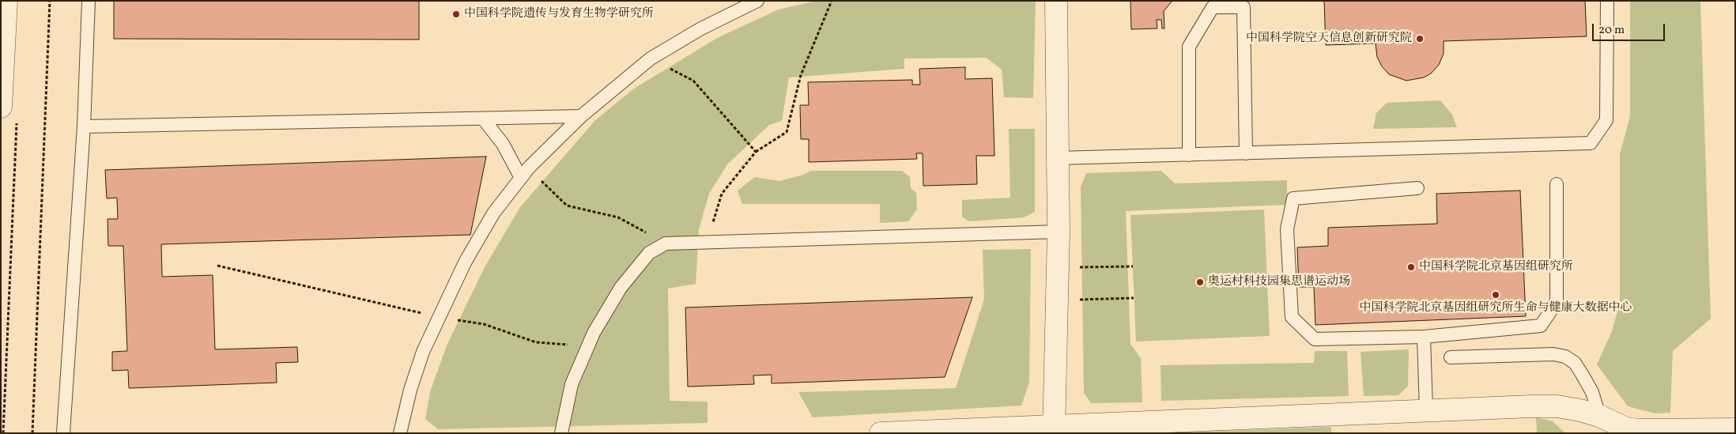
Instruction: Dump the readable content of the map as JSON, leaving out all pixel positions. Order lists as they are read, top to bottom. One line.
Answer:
{"places":["中国科学院遗传与发育生物学研究所","中国科学院空天信息创新研究院","中国科学院北京基因组研究所","奥运村科技园集思谱运动场","中国科学院北京基因组研究所生命与健康大数据中心"],"scale_bar":"20 m"}
